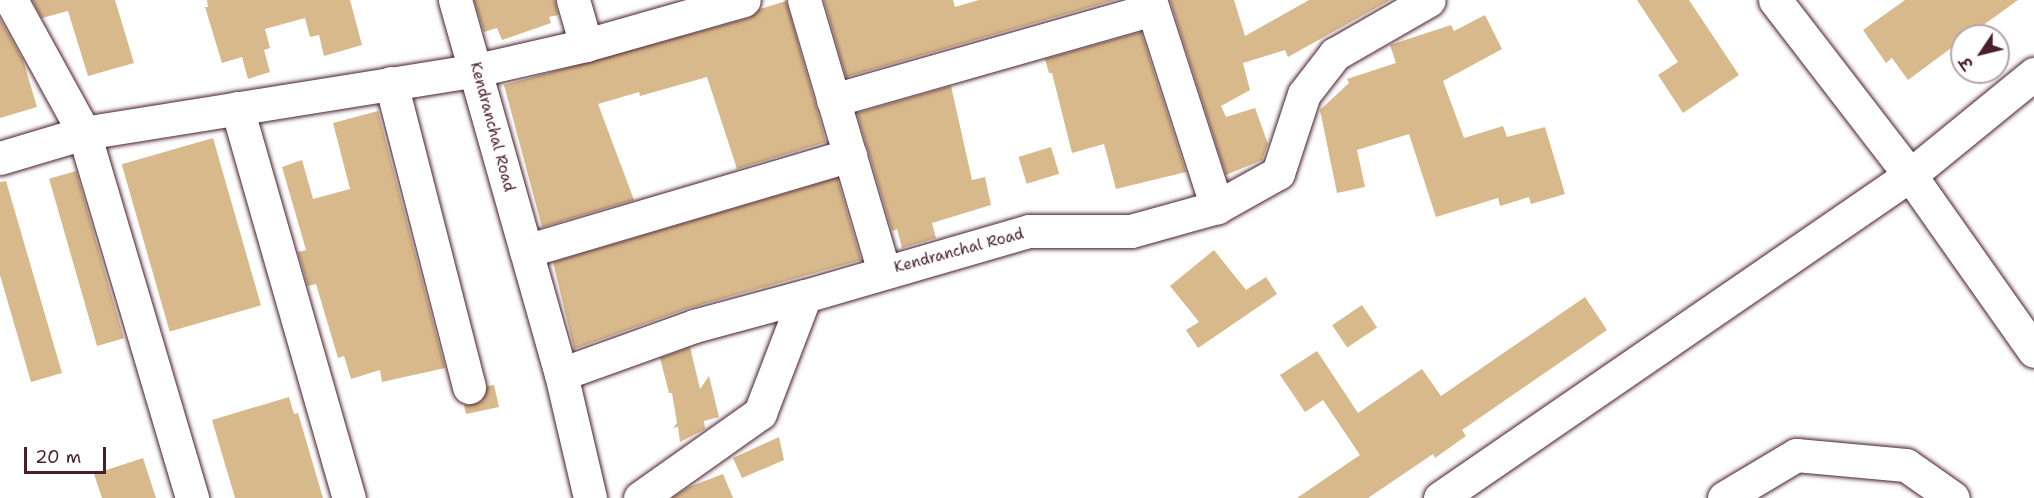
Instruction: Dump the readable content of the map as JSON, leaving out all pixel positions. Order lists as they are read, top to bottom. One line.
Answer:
{"streets":{"street":["Kendranchal Road"]},"scale_bar":"20 m","north":"bottom left"}
